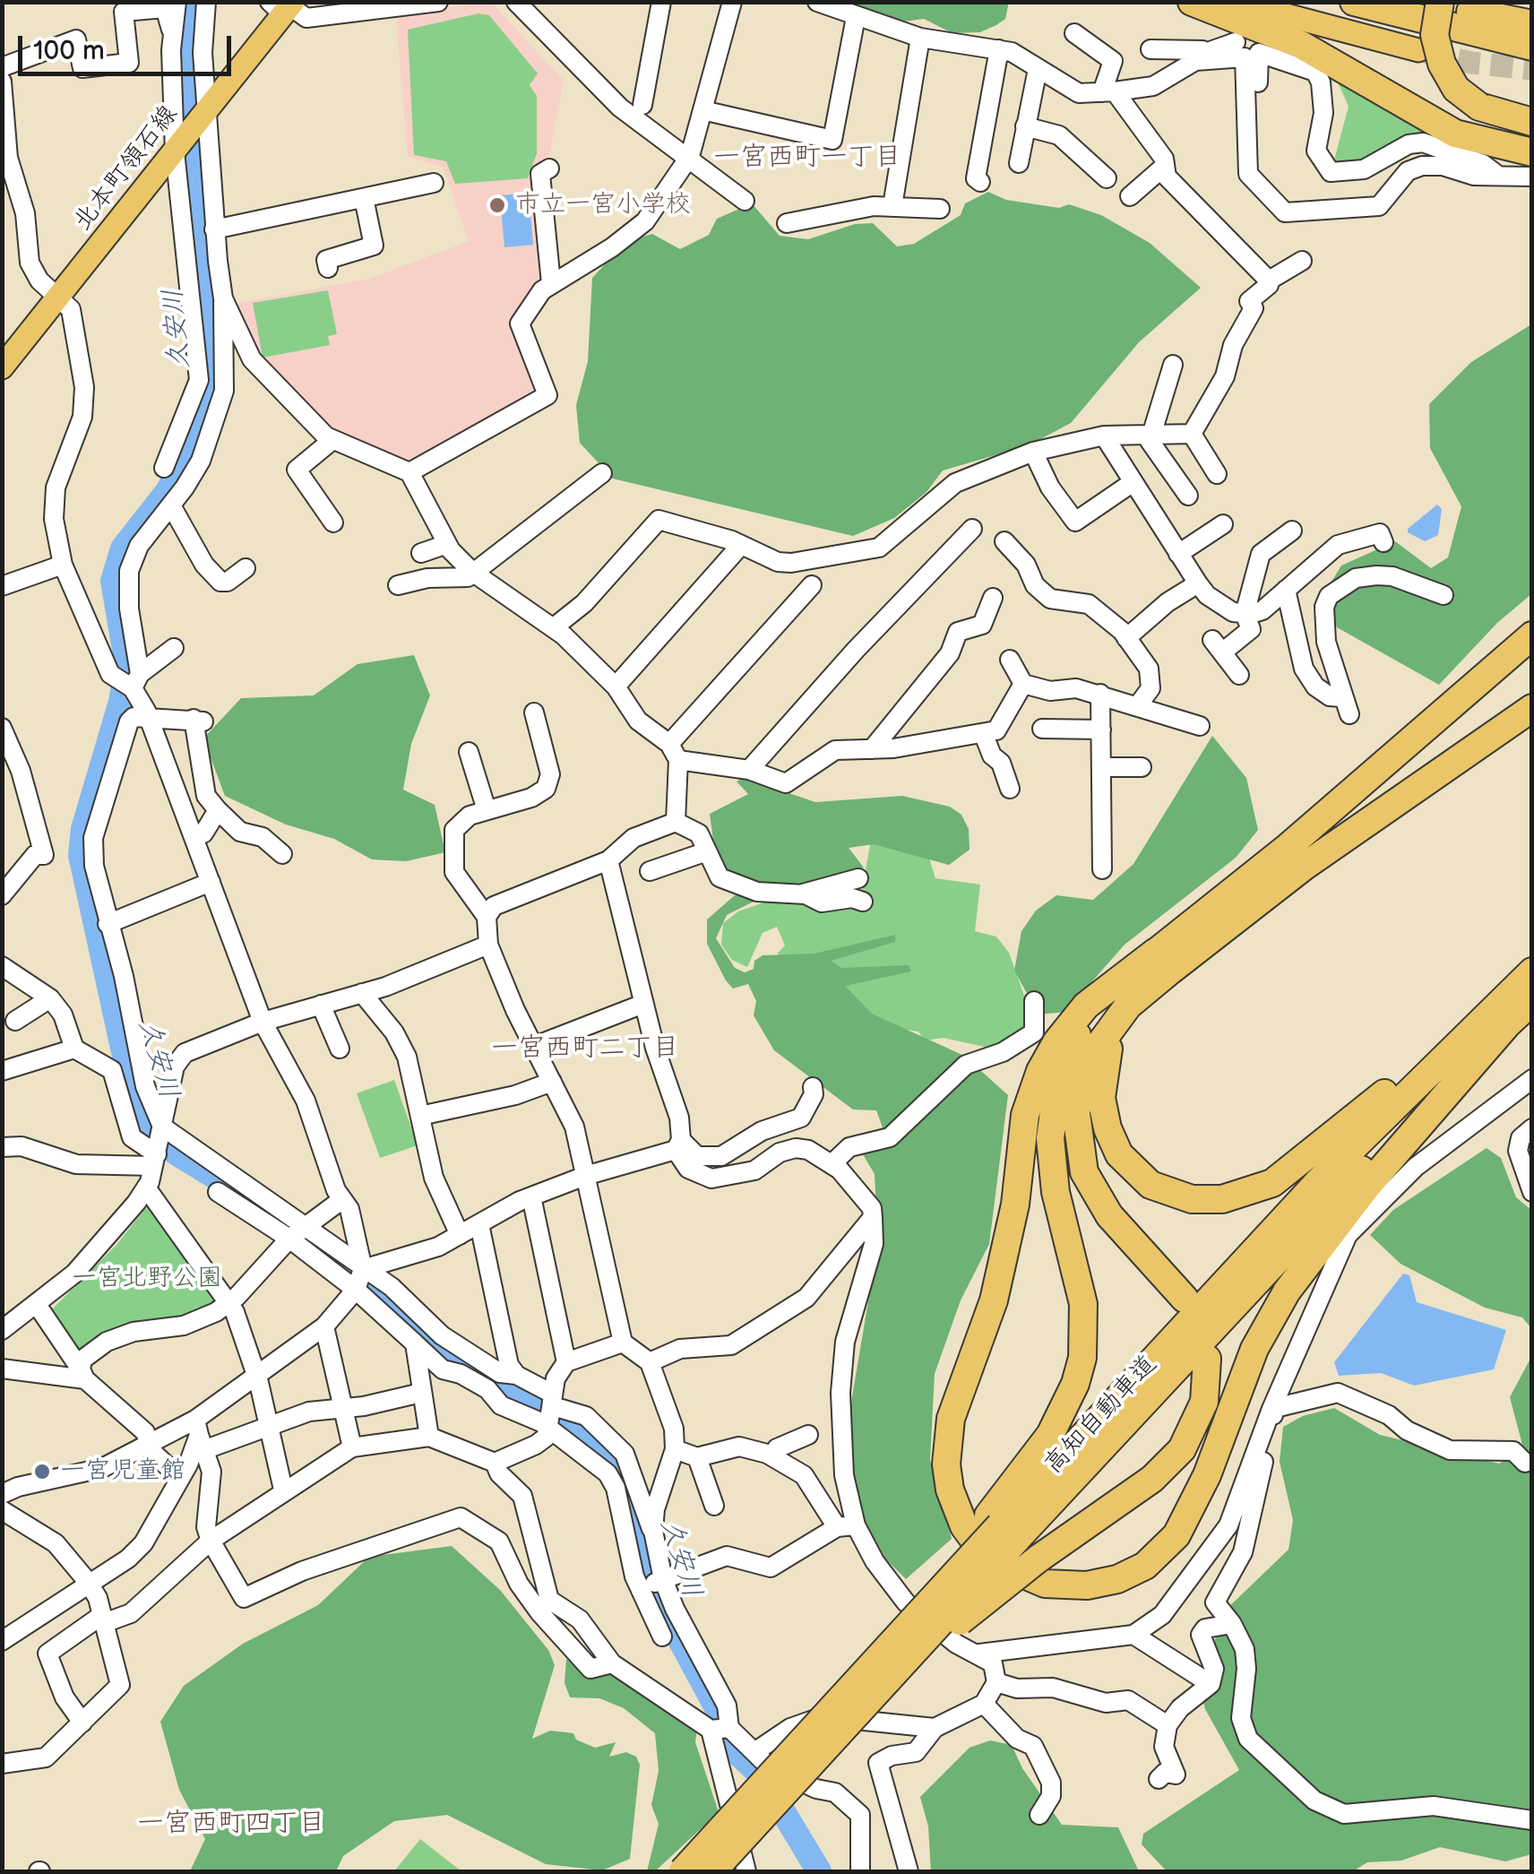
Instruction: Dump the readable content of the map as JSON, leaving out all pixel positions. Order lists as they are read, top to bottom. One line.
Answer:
{"streets":{"highway":["高知自動車道"],"main road":["北本町領石線"]},"districts":["一宮西町一丁目","一宮西町二丁目","一宮西町四丁目"],"water":["久安川"],"parks":["一宮北野公園"],"places":["市立一宮小学校","一宮児童館"],"scale_bar":"100 m"}
